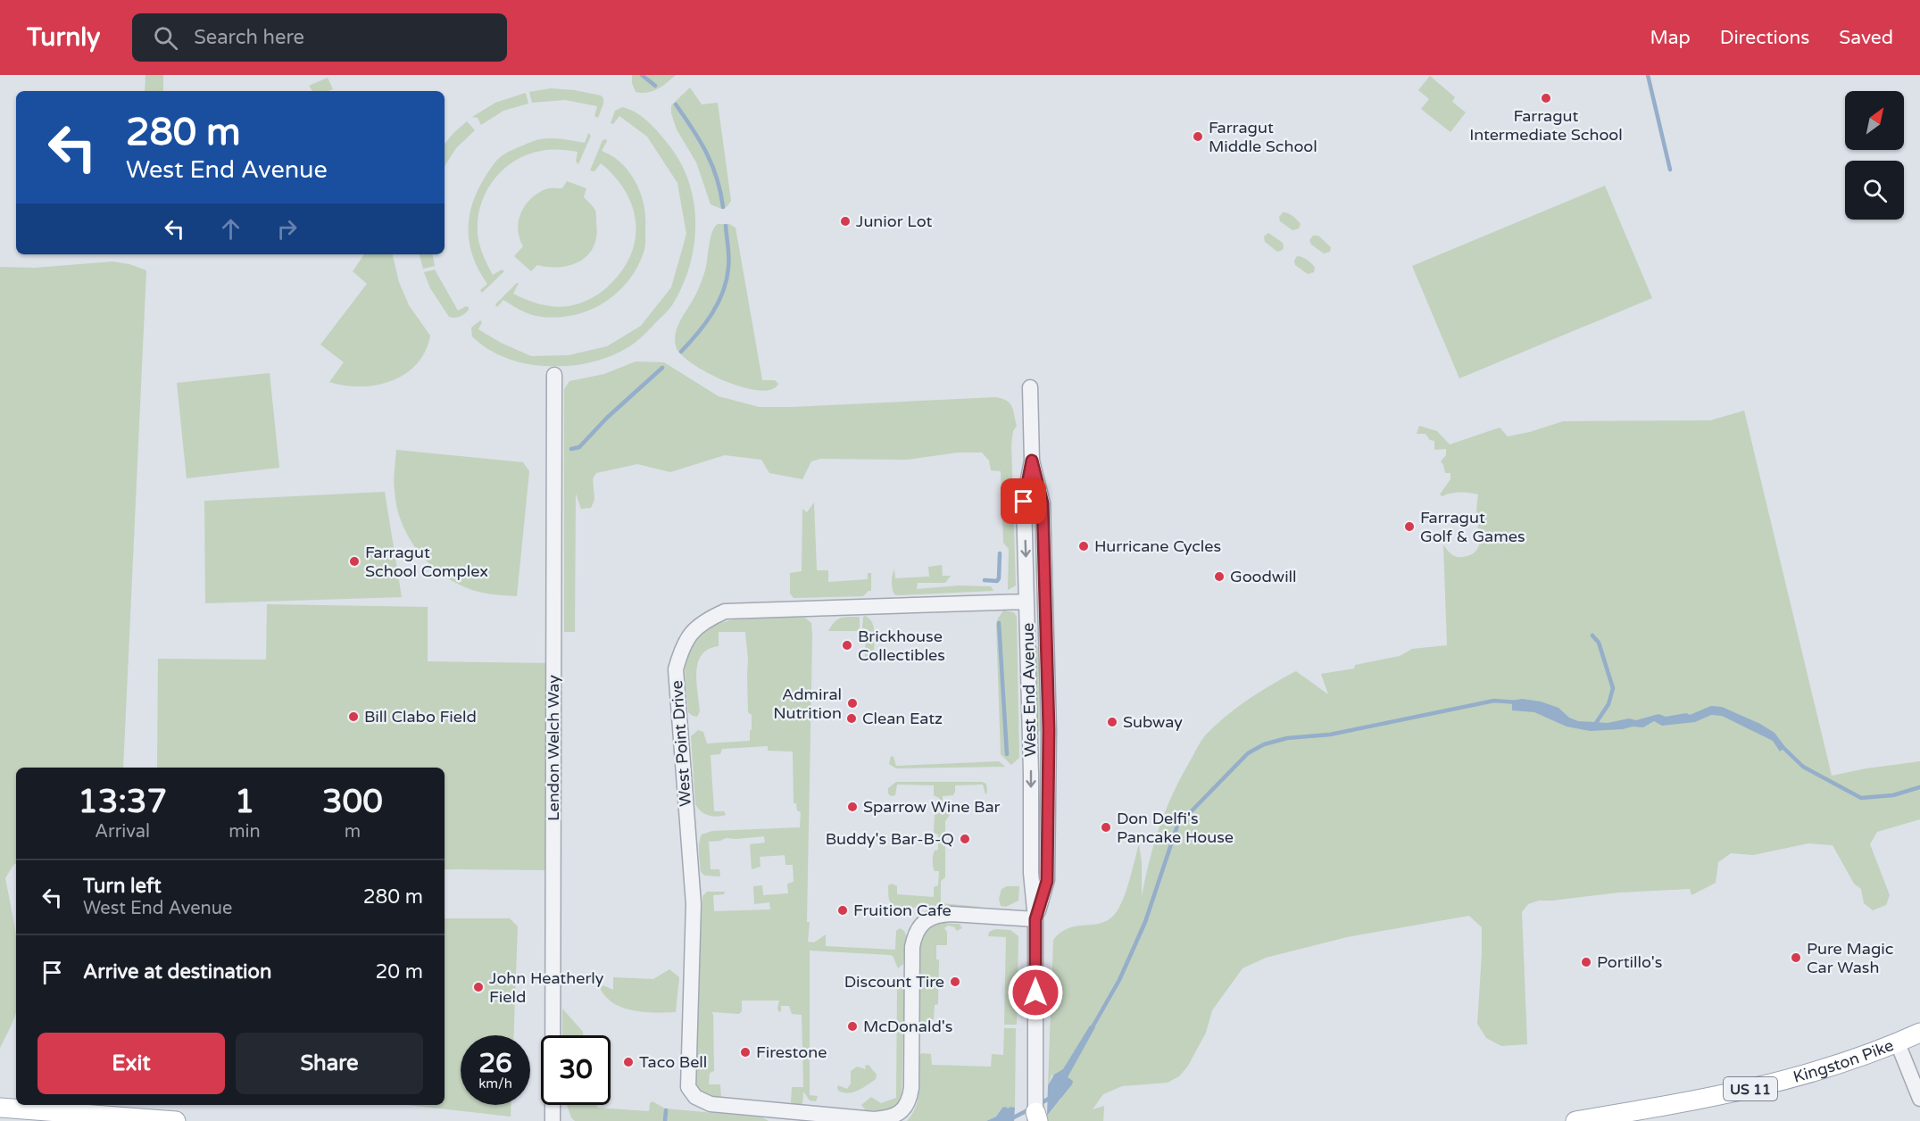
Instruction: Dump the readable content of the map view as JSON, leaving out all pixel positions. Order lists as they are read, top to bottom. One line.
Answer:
{"streets":{"main road":["Kingston Pike","US 11"],"street":["West End Avenue","West Point Drive","Lendon Welch Way"]},"crossings":[["West End Avenue","West Point Drive"]],"places":["Farragut Intermediate School","Farragut Middle School","Junior Lot","Farragut Golf & Games","Hurricane Cycles","Farragut School Complex","Goodwill","Brickhouse Collectibles","Admiral Nutrition","Bill Clabo Field","Clean Eatz","Subway","Sparrow Wine Bar","Don Delfi's Pancake House","Buddy's Bar-B-Q","Fruition Cafe","Pure Magic Car Wash","Portillo's","Discount Tire","John Heatherly Field","McDonald's","Firestone","Taco Bell"],"north":"top right","page":{"header":"Turnly","search":"Search here","nav":["Map","Directions","Saved"],"turn":["280 m","West End Avenue"],"eta":["13:37","Arrival","1","min","300","m"],"list":[{"name":"Turn left","note":"West End Avenue","value":"280 m"},{"name":"Arrive at destination","value":"20 m"}],"buttons":["Exit","Share"],"speed":"26 km/h","limit":"30"}}
